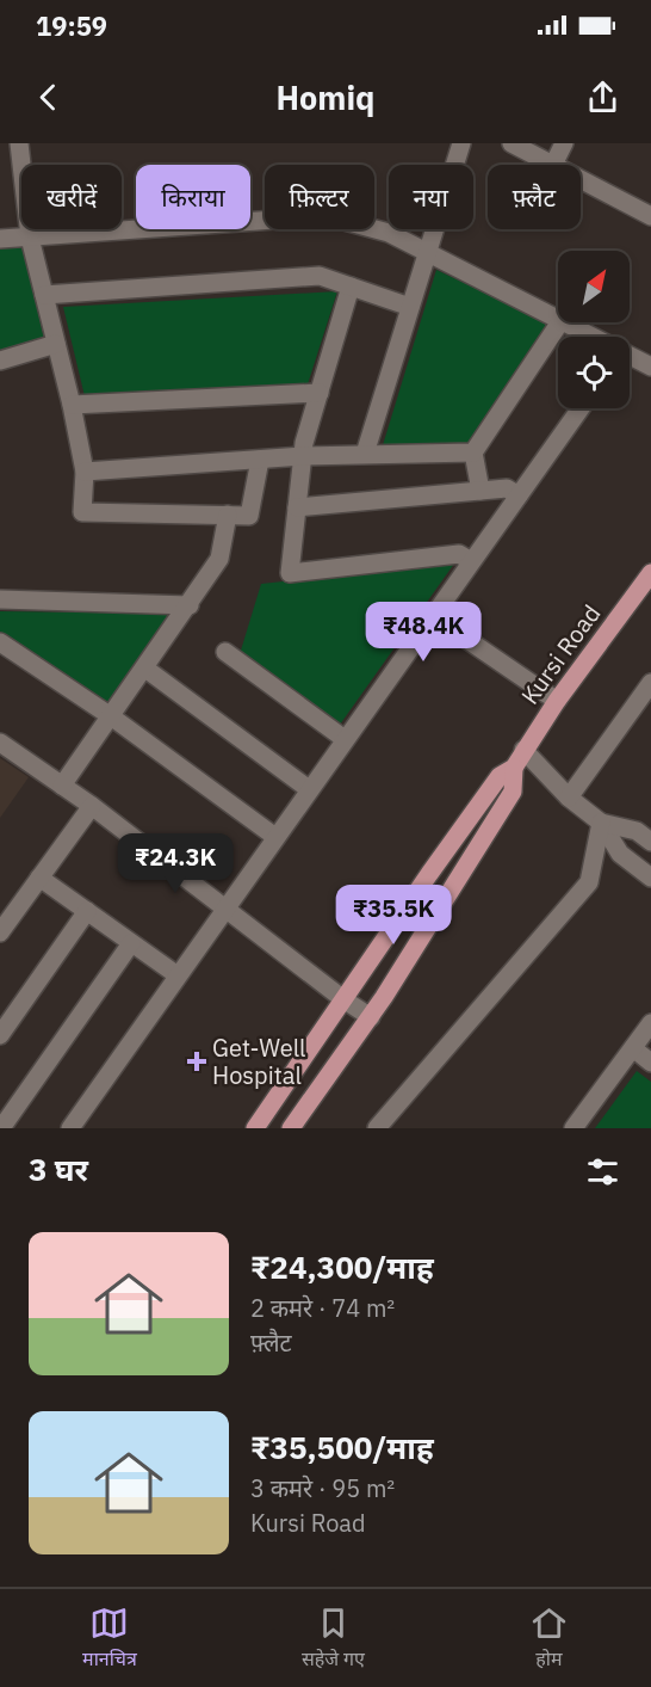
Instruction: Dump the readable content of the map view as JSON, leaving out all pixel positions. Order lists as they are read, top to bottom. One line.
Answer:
{"streets":{"main road":["Kursi Road"]},"places":{"health":["Get-Well Hospital"]},"north":"top right","page":{"status":"19:59","header":"Homiq","chip":["खरीदें","किराया","फ़िल्टर","नया","फ़्लैट"],"price":["₹48.4K","₹24.3K","₹35.5K"],"heading":"3 घर","list":[{"name":"₹24,300/माह","note":"2 कमरे · 74 m² · फ़्लैट"},{"name":"₹35,500/माह","note":"3 कमरे · 95 m² · Kursi Road"}],"tabs":["मानचित्र","सहेजे गए","होम"]}}
